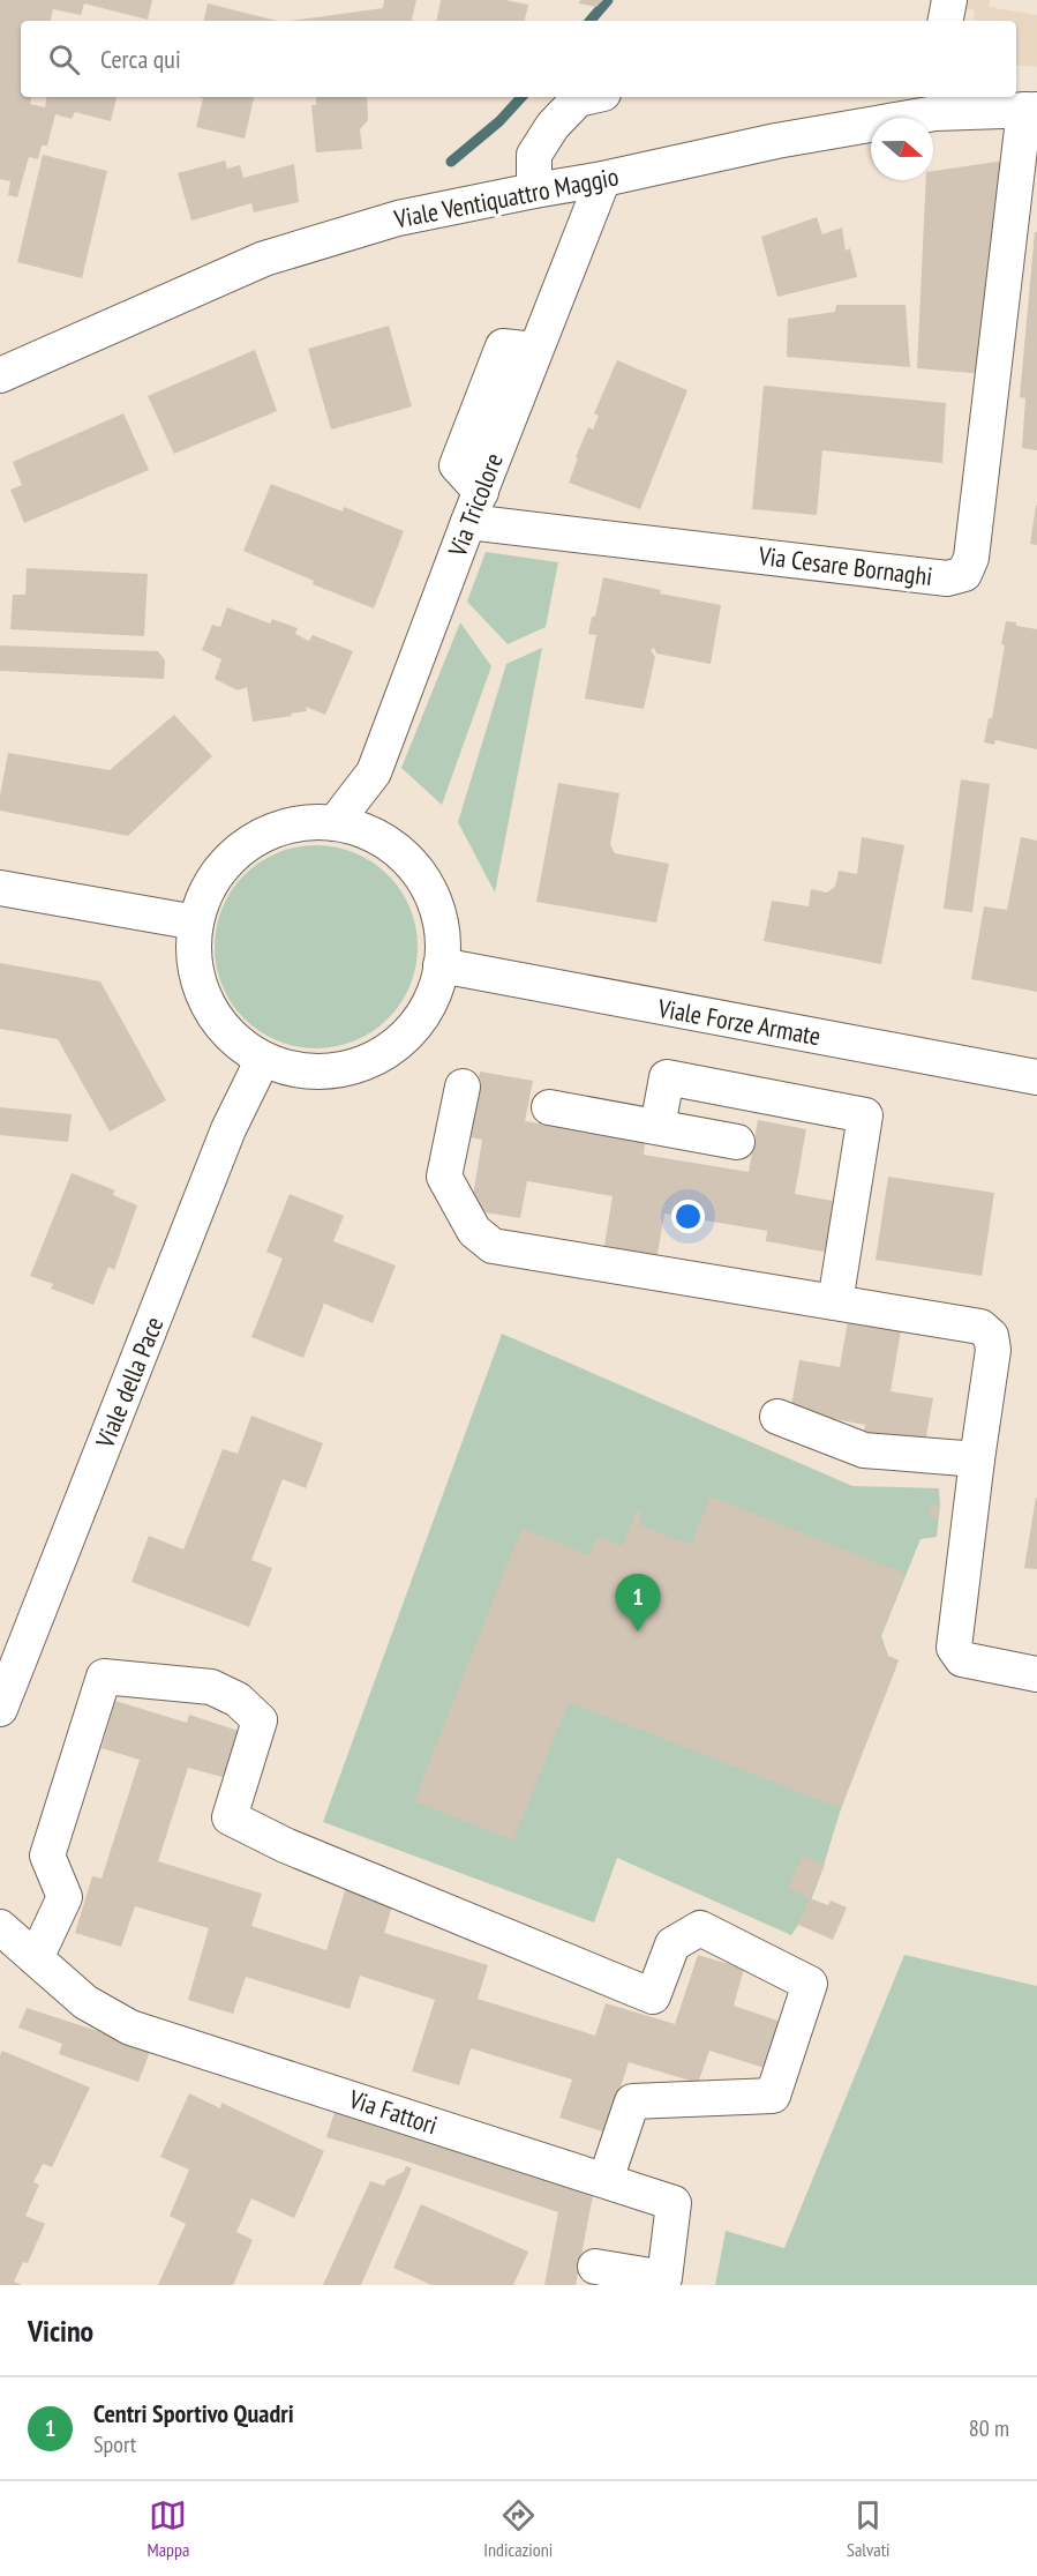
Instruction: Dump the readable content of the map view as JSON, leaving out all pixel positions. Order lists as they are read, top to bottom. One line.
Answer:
{"streets":{"street":["Viale Ventiquattro Maggio","Via Tricolore","Via Cesare Bornaghi","Viale Forze Armate","Viale della Pace","Via Fattori"]},"crossings":[["Viale Ventiquattro Maggio","Via Tricolore"],["Viale Ventiquattro Maggio","Via Cesare Bornaghi"],["Via Tricolore","Via Cesare Bornaghi"]],"north":"right","page":{"search":"Cerca qui","pins":"1","heading":"Vicino","list":[{"mark":"1","name":"Centri Sportivo Quadri","note":"Sport","value":"80 m"}],"nav":["Mappa","Indicazioni","Salvati"]}}
